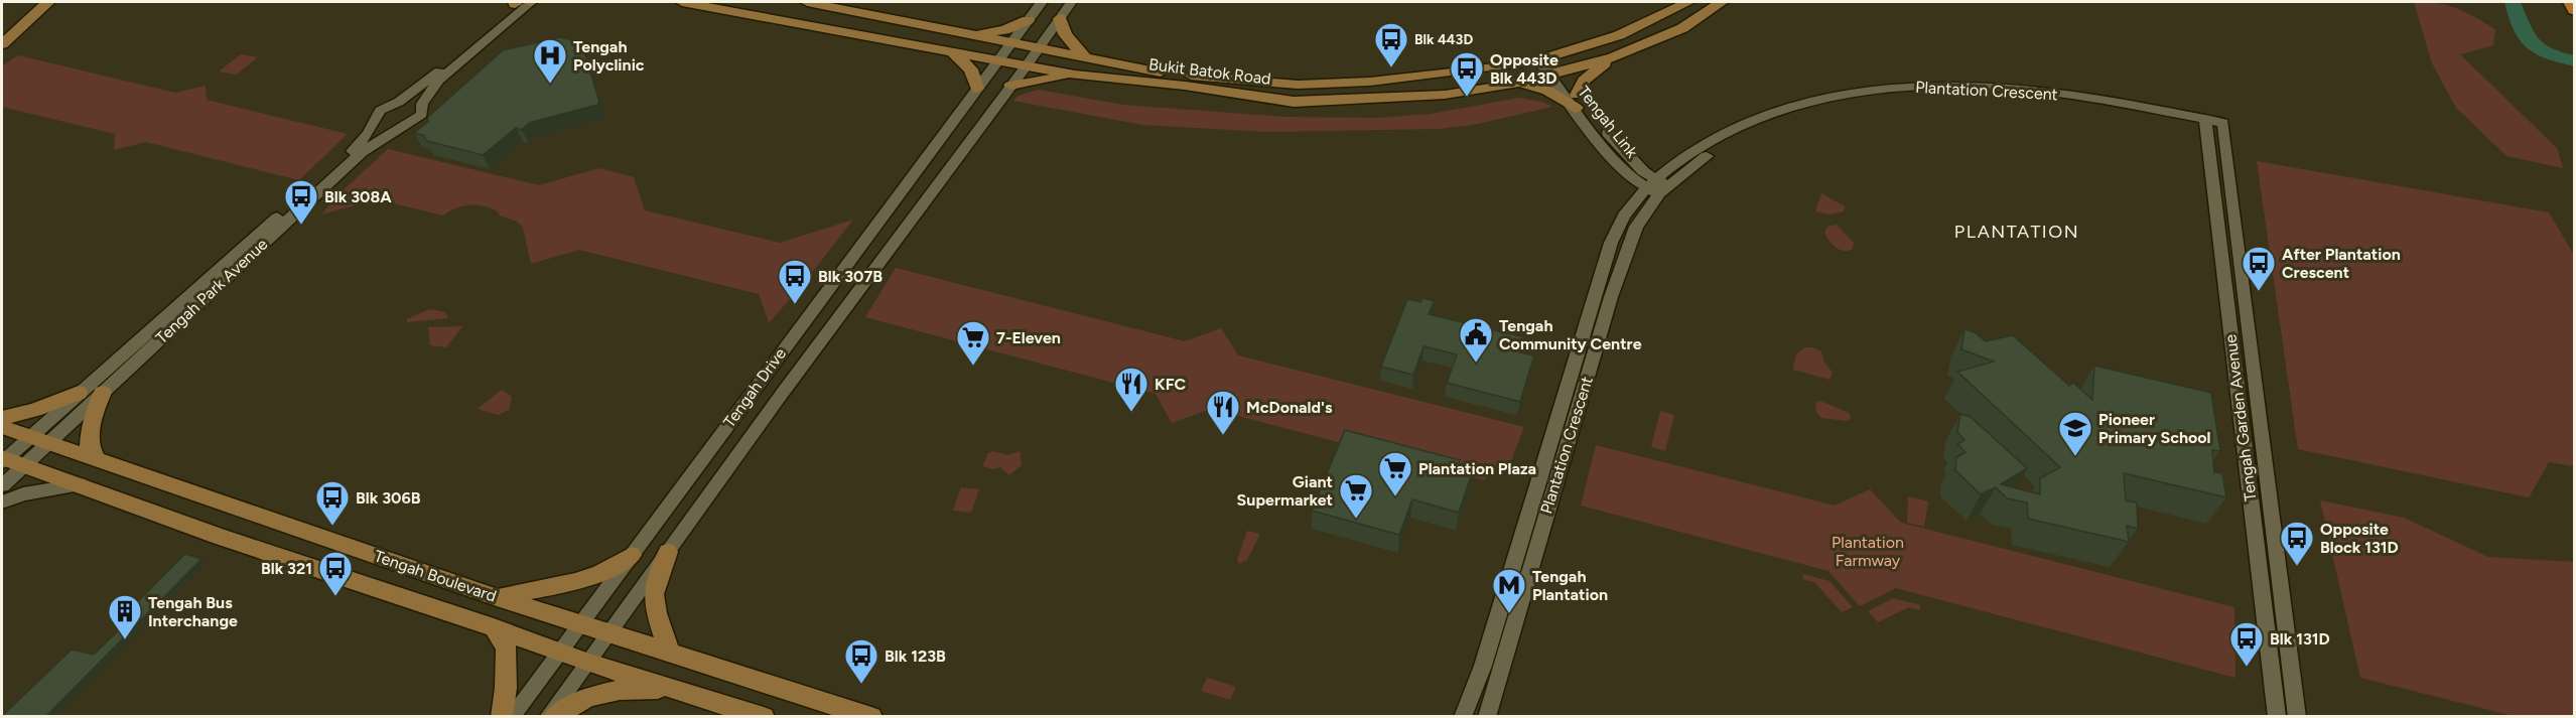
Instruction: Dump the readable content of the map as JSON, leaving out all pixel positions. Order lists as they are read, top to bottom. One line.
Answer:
{"streets":{"main road":["Bukit Batok Road","Tengah Boulevard"],"street":["Plantation Crescent","Tengah Link","Tengah Park Avenue","Tengah Drive","Tengah Garden Avenue"]},"crossings":[["Bukit Batok Road","Tengah Link"],["Bukit Batok Road","Tengah Drive"],["Plantation Crescent","Tengah Link"],["Plantation Crescent","Tengah Garden Avenue"],["Tengah Park Avenue","Tengah Boulevard"],["Tengah Drive","Tengah Boulevard"]],"districts":["PLANTATION"],"parks":["Plantation Farmway"],"places":{"bus stop":["Blk 443D","Opposite Blk 443D","Blk 308A","After Plantation Crescent","Blk 307B","Blk 306B","Opposite Block 131D","Blk 321","Blk 131D","Blk 123B"],"hospital":["Tengah Polyclinic"],"public building":["Tengah Community Centre"],"supermarket":["7-Eleven","Plantation Plaza","Giant Supermarket"],"restaurant":["KFC","McDonald's"],"school or university":["Pioneer Primary School"],"metro station":["Tengah Plantation"],"building":["Tengah Bus Interchange"]}}
